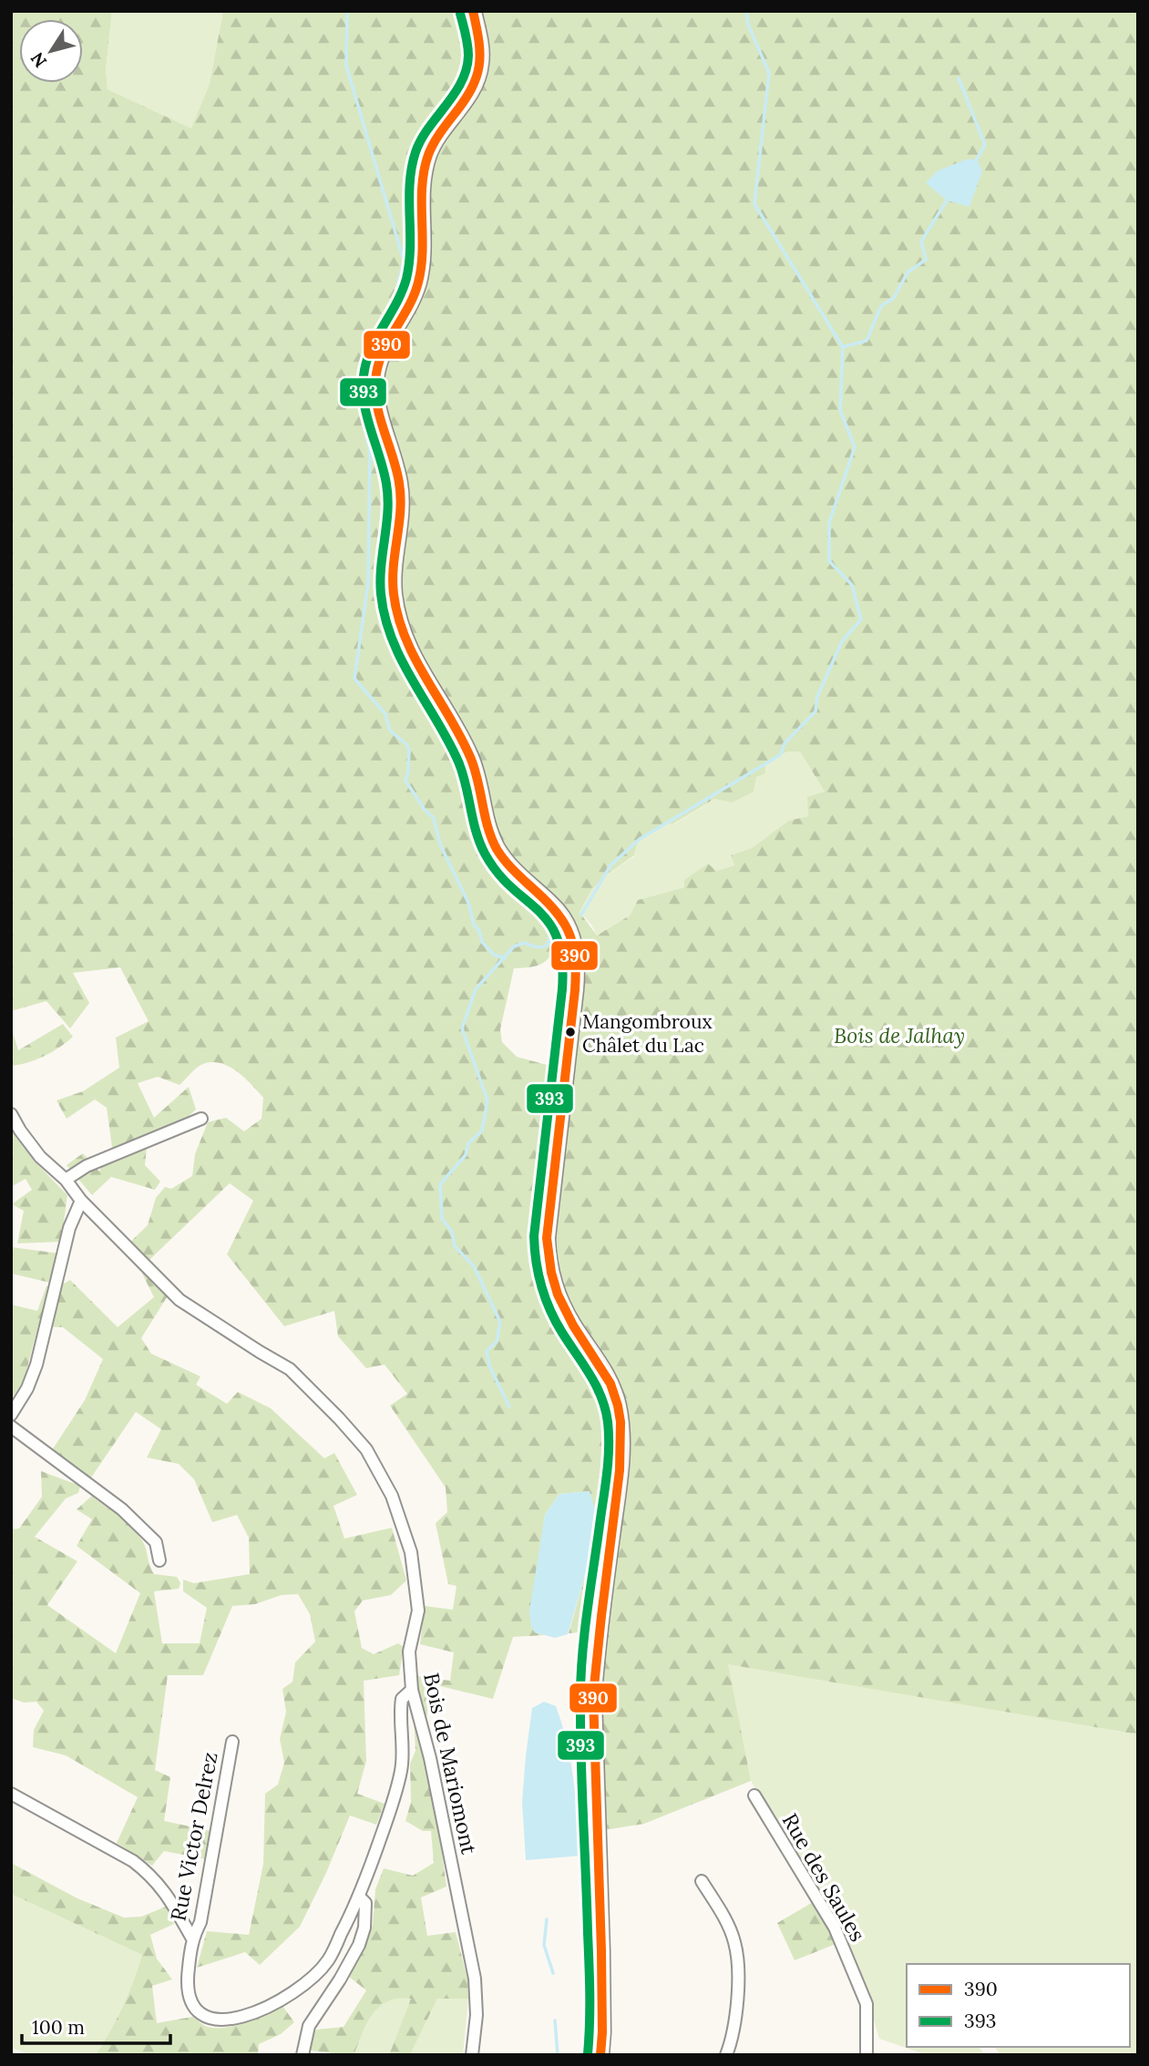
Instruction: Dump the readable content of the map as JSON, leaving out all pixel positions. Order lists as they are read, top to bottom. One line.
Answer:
{"streets":{"street":["Bois de Mariomont","Rue Victor Delrez","Rue des Saules"]},"crossings":[["Bois de Mariomont","Rue Victor Delrez"]],"parks":["Bois de Jalhay"],"places":["Mangombroux Châlet du Lac"],"lines":["transit line 390","transit line 393"],"legend":["390","393"],"scale_bar":"100 m","north":"bottom left"}
